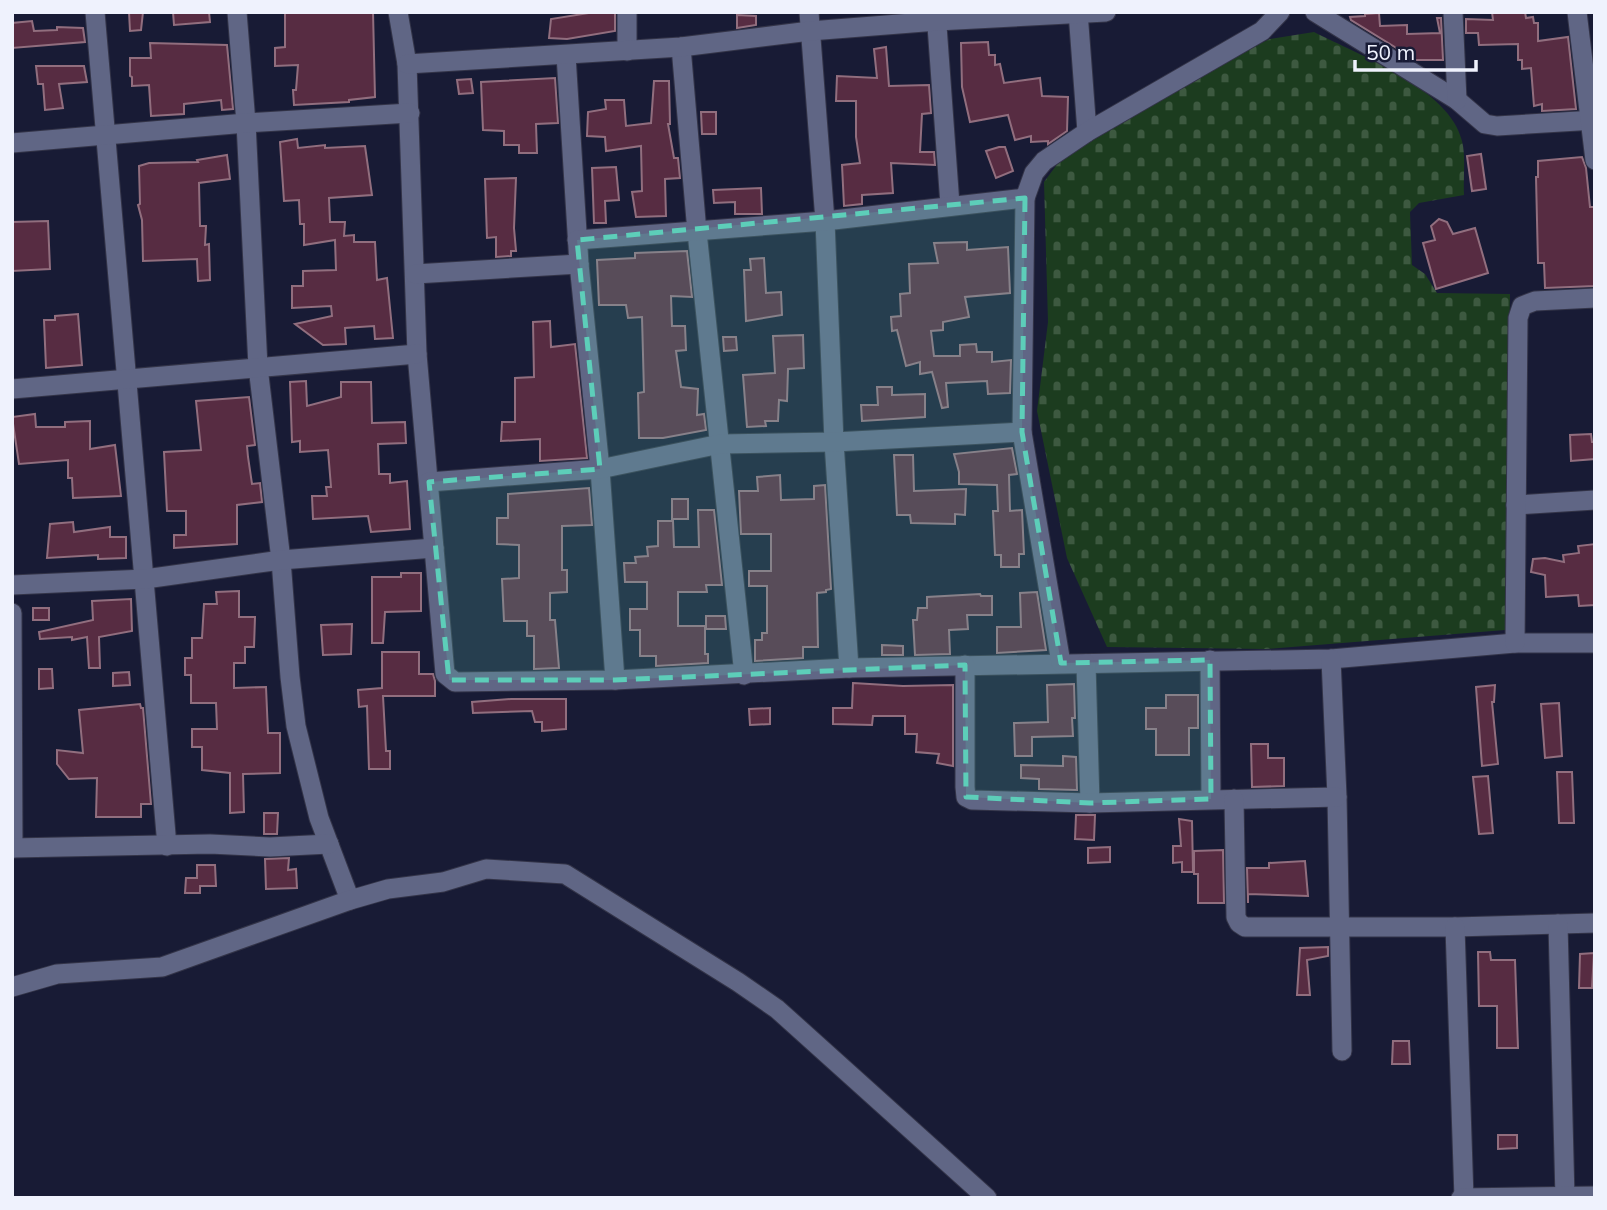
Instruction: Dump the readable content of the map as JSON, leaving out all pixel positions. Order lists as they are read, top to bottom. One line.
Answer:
{"scale_bar":"50 m"}
